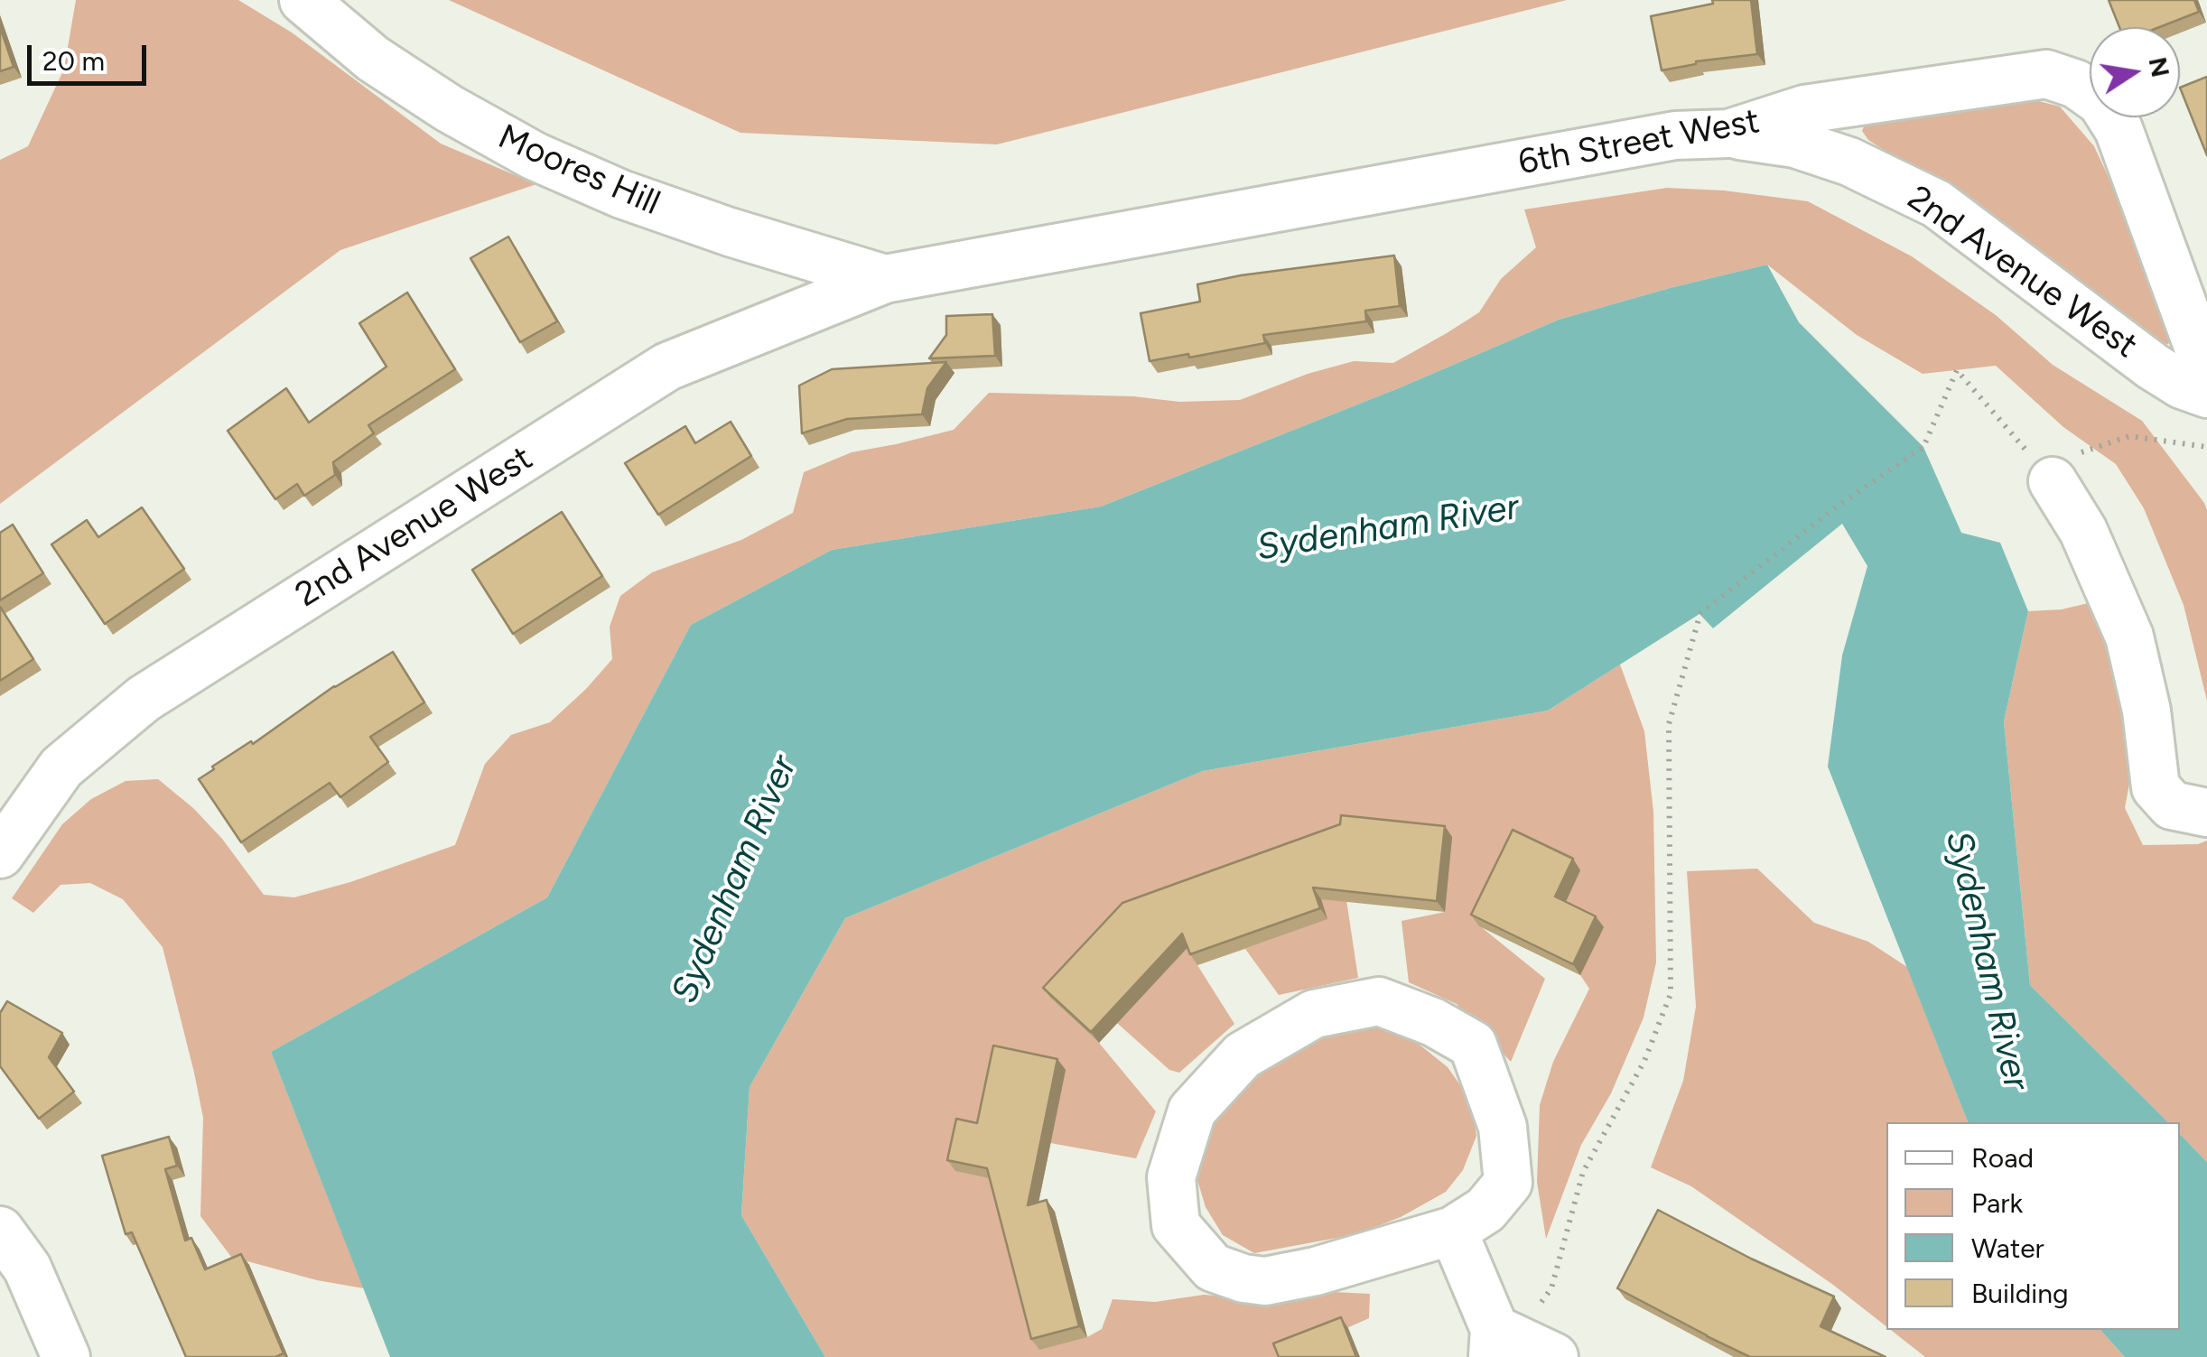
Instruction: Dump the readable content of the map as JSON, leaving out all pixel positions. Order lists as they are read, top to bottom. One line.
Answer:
{"streets":{"street":["6th Street West","Moores Hill","2nd Avenue West"]},"crossings":[["6th Street West","Moores Hill"],["6th Street West","2nd Avenue West"],["Moores Hill","2nd Avenue West"]],"water":["Sydenham River"],"legend":["Road","Park","Water","Building"],"scale_bar":"20 m","north":"right"}
